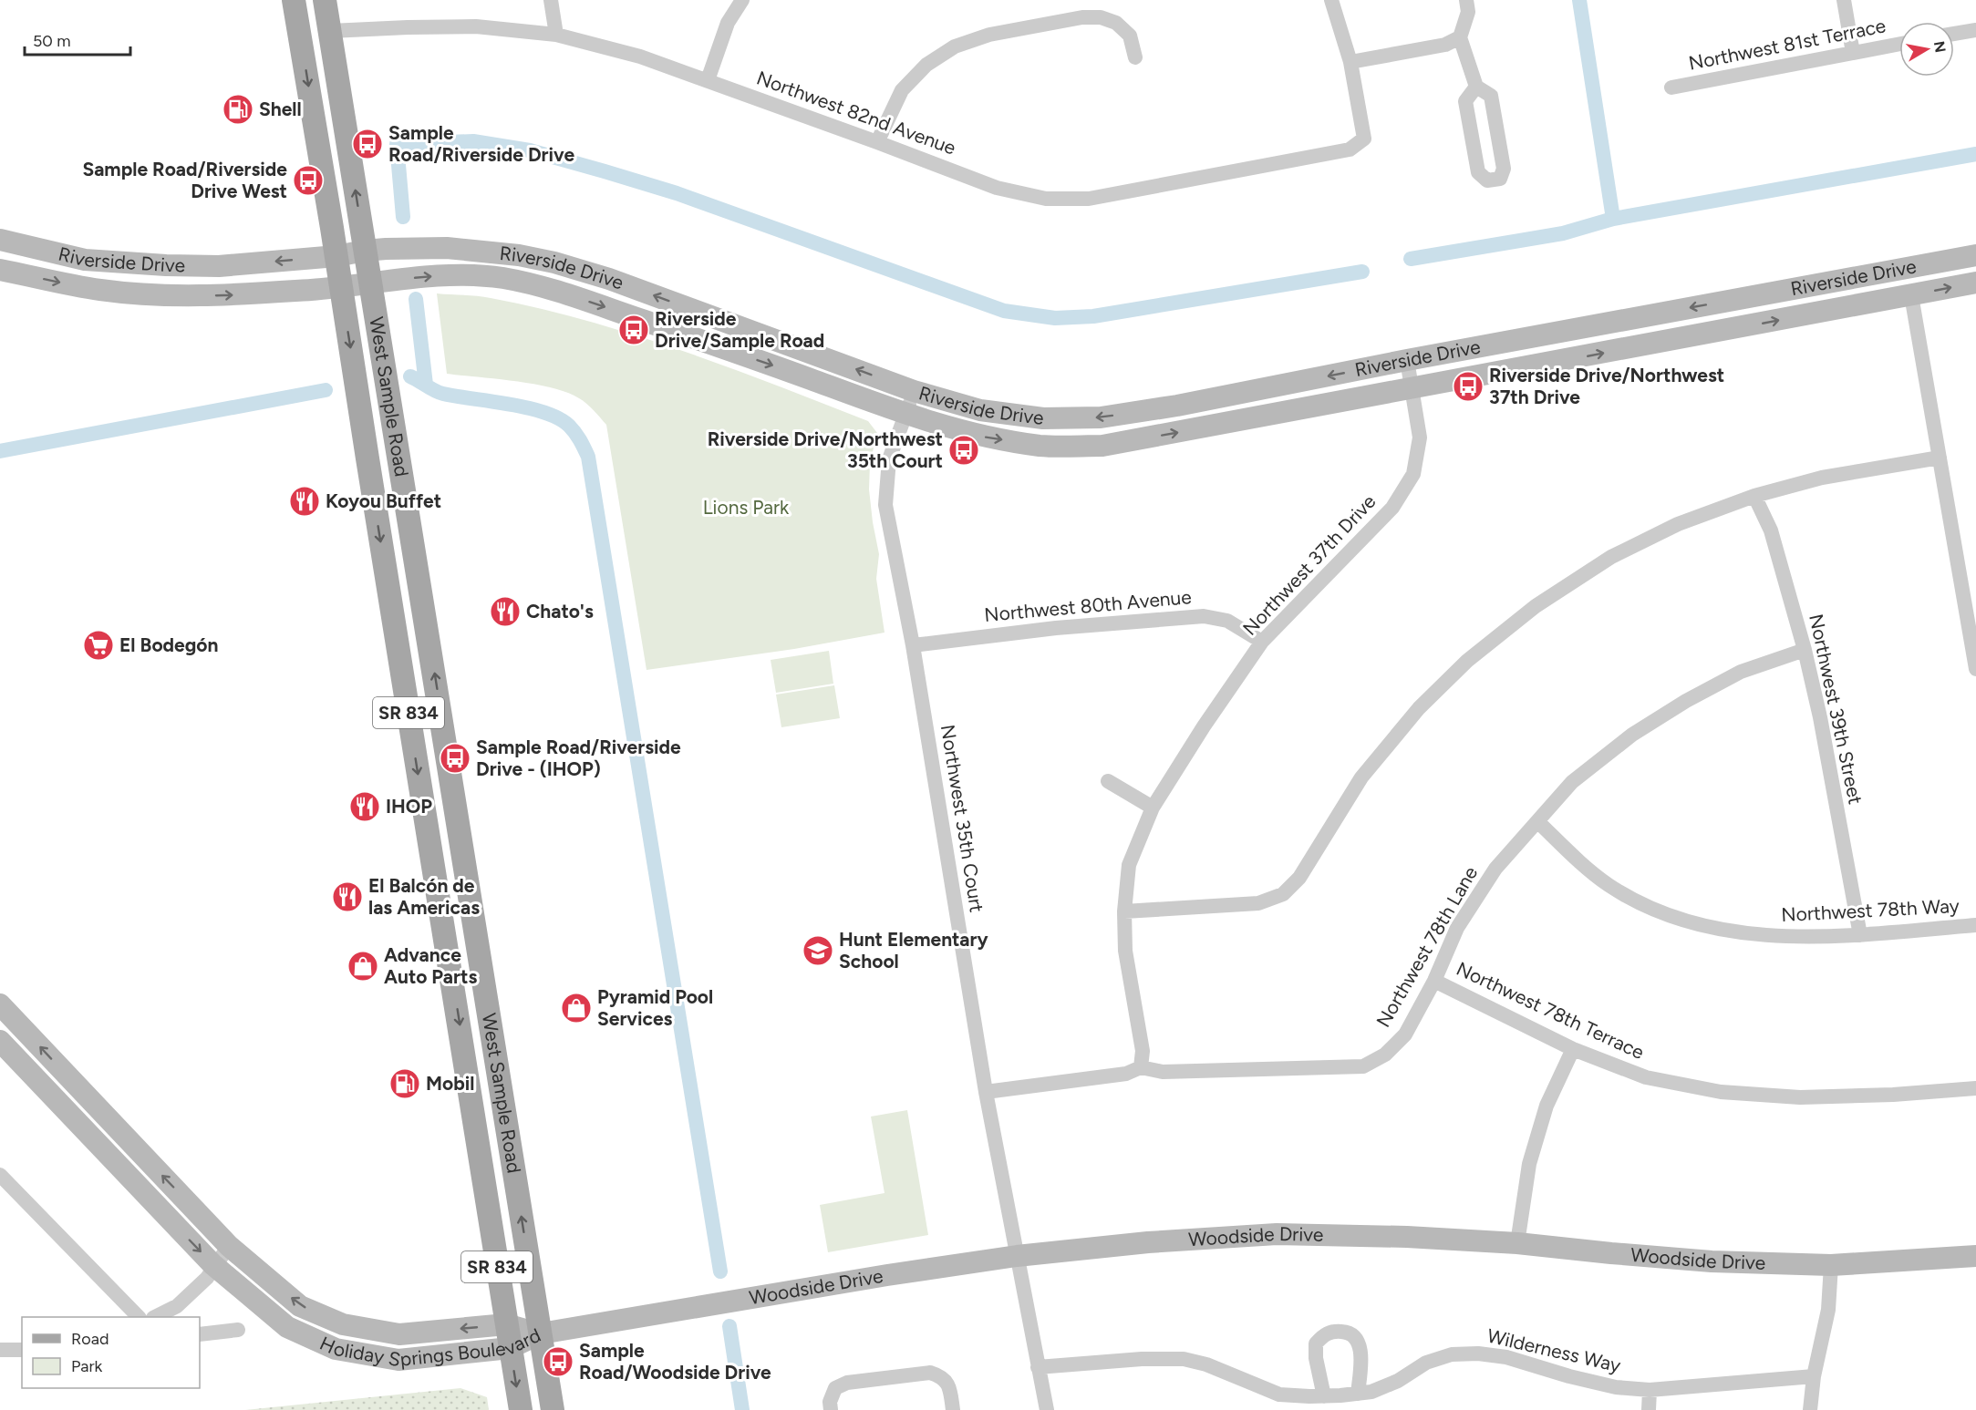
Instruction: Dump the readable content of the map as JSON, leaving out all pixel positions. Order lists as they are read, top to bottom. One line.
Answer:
{"streets":{"main road":["West Sample Road","SR 834"],"street":["Northwest 81st Terrace","Northwest 82nd Avenue","Riverside Drive","Northwest 37th Drive","Northwest 80th Avenue","Northwest 39th Street","Northwest 35th Court","Northwest 78th Way","Northwest 78th Lane","Northwest 78th Terrace","Woodside Drive","Holiday Springs Boulevard","Wilderness Way"]},"crossings":[["Northwest 82nd Avenue","West Sample Road"],["Riverside Drive","West Sample Road"],["Riverside Drive","Northwest 37th Drive"],["Riverside Drive","Northwest 35th Court"],["West Sample Road","Woodside Drive"],["West Sample Road","Holiday Springs Boulevard"],["Northwest 37th Drive","Northwest 80th Avenue"],["Northwest 37th Drive","Northwest 78th Lane"],["Northwest 80th Avenue","Northwest 35th Court"],["Northwest 39th Street","Northwest 78th Way"],["Northwest 39th Street","Northwest 78th Lane"],["Northwest 35th Court","Northwest 78th Lane"],["Northwest 35th Court","Woodside Drive"],["Northwest 35th Court","Wilderness Way"],["Northwest 78th Way","Northwest 78th Lane"],["Northwest 78th Lane","Northwest 78th Terrace"],["Woodside Drive","Holiday Springs Boulevard"]],"parks":["Lions Park"],"places":{"fuel station":["Shell","Mobil"],"bus stop":["Sample Road/Riverside Drive","Sample Road/Riverside Drive West","Riverside Drive/Sample Road","Riverside Drive/Northwest 37th Drive","Riverside Drive/Northwest 35th Court","Sample Road/Riverside Drive - (IHOP)","Sample Road/Woodside Drive"],"restaurant":["Koyou Buffet","Chato's","IHOP","El Balcón de las Americas"],"supermarket":["El Bodegón"],"school or university":["Hunt Elementary School"],"shop":["Advance Auto Parts","Pyramid Pool Services"]},"legend":["Road","Park"],"scale_bar":"50 m","north":"right"}
